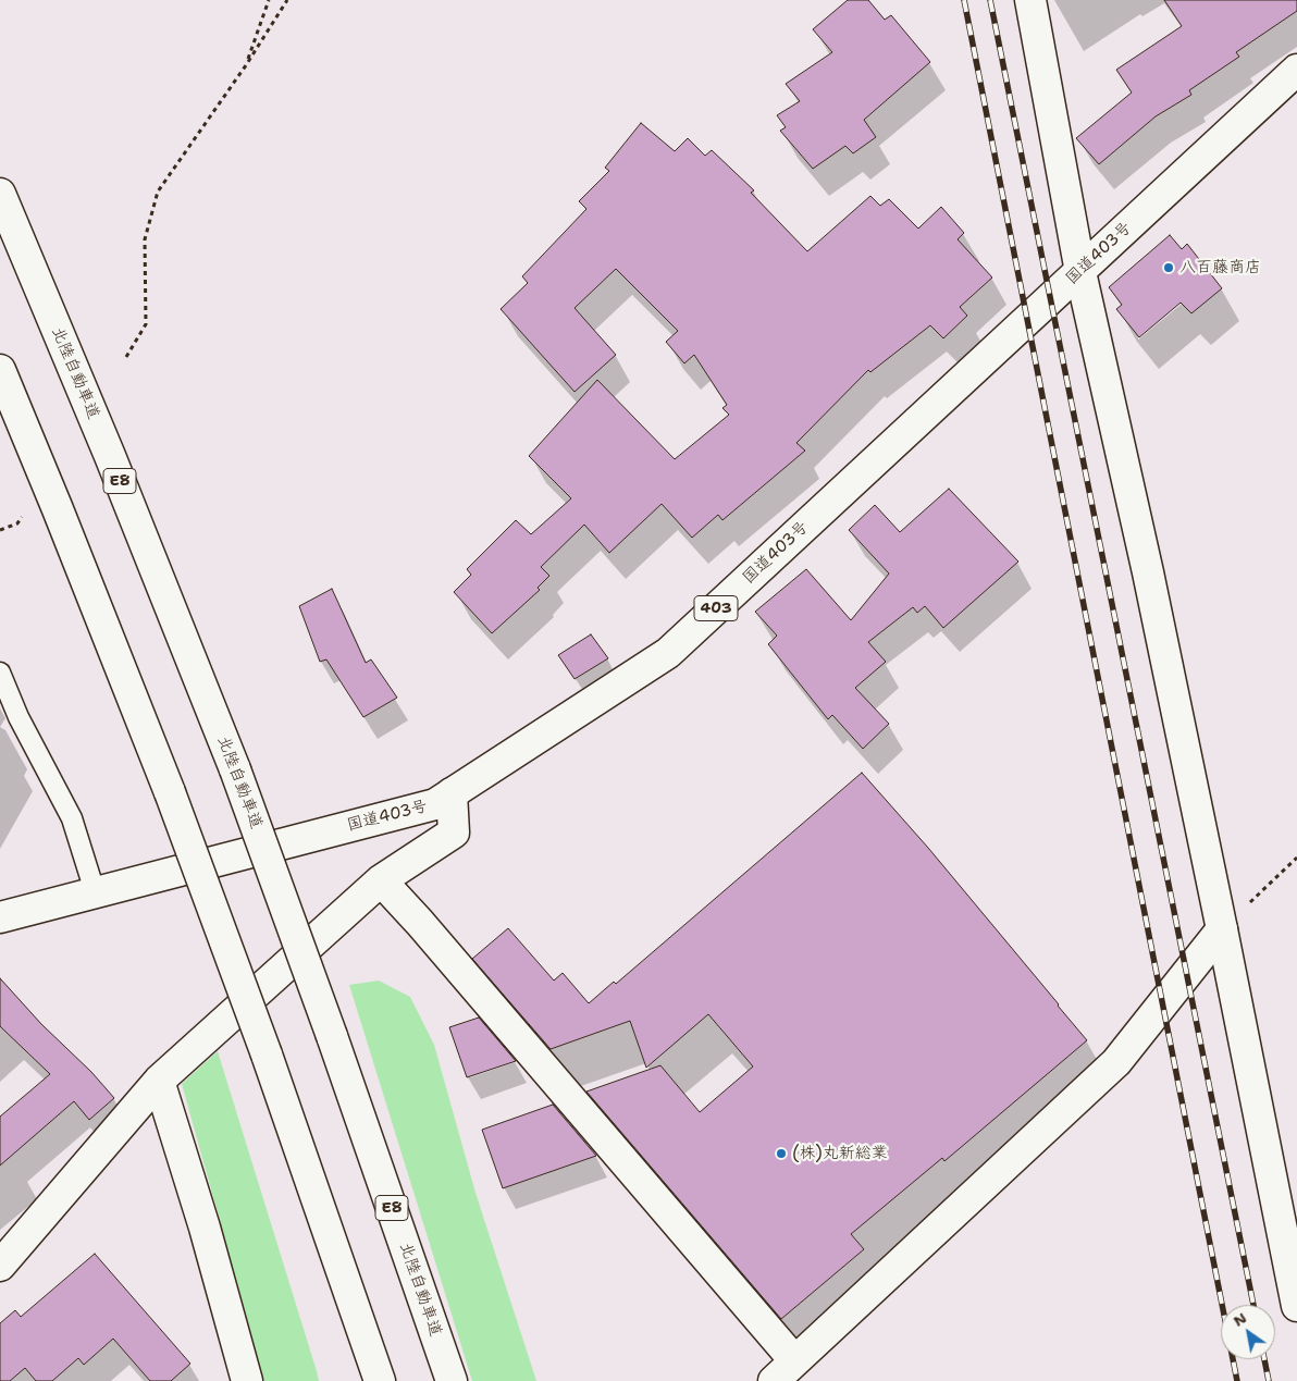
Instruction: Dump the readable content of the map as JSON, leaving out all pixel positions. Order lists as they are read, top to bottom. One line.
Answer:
{"streets":{"main road":["国道403号","北陸自動車道","E8","403"]},"places":["八百藤商店","(株)丸新総業"],"north":"top left"}
